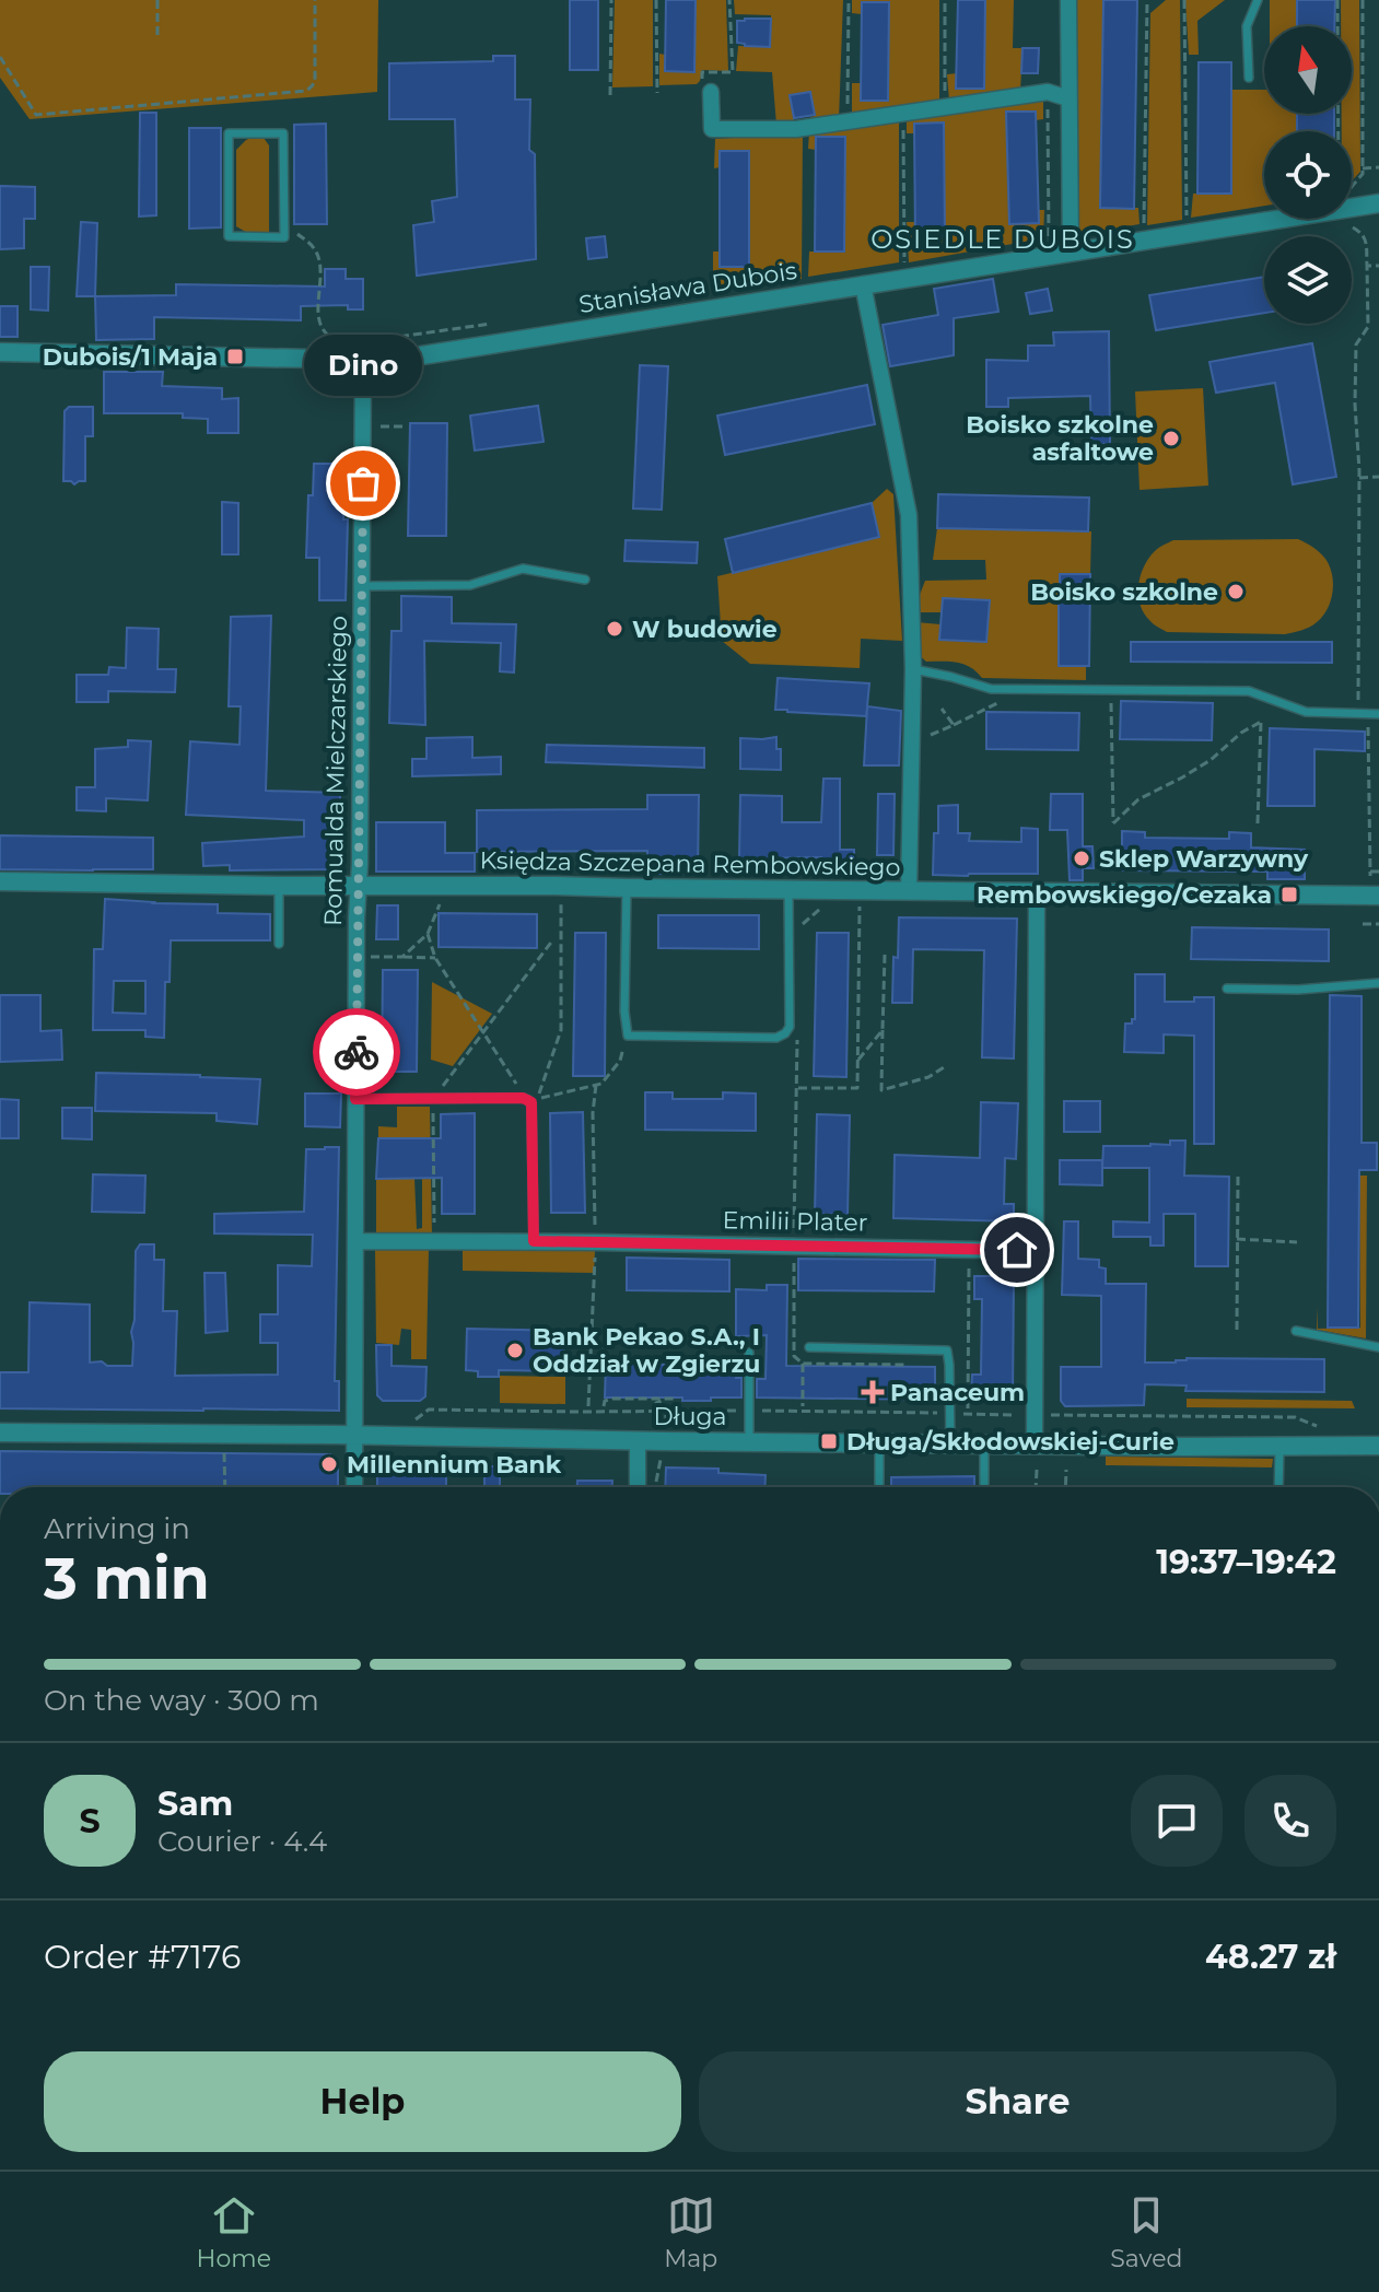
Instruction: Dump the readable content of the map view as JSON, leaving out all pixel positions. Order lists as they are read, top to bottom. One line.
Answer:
{"streets":{"street":["Stanisława Dubois","Romualda Mielczarskiego","Księdza Szczepana Rembowskiego","Emilii Plater","Długa"]},"crossings":[["Stanisława Dubois","Romualda Mielczarskiego"],["Romualda Mielczarskiego","Księdza Szczepana Rembowskiego"],["Romualda Mielczarskiego","Emilii Plater"],["Romualda Mielczarskiego","Długa"]],"districts":["OSIEDLE DUBOIS"],"places":{"transit":["Dubois/1 Maja","Rembowskiego/Cezaka","Długa/Skłodowskiej-Curie"],"other":["Boisko szkolne asfaltowe","Dino","Boisko szkolne","W budowie","Sklep Warzywny","Bank Pekao S.A., I Oddział w Zgierzu","Millennium Bank"],"health":["Panaceum"]},"north":"top","page":{"bubble":"Dino","heading":["3 min","Arriving in","19:37–19:42"],"panel":["Sam","Courier · 4.4","Order #7176","48.27 zł"],"bar":"On the way · 300 m","round":"S","buttons":["Help","Share"],"tabs":["Home","Map","Saved"]}}
